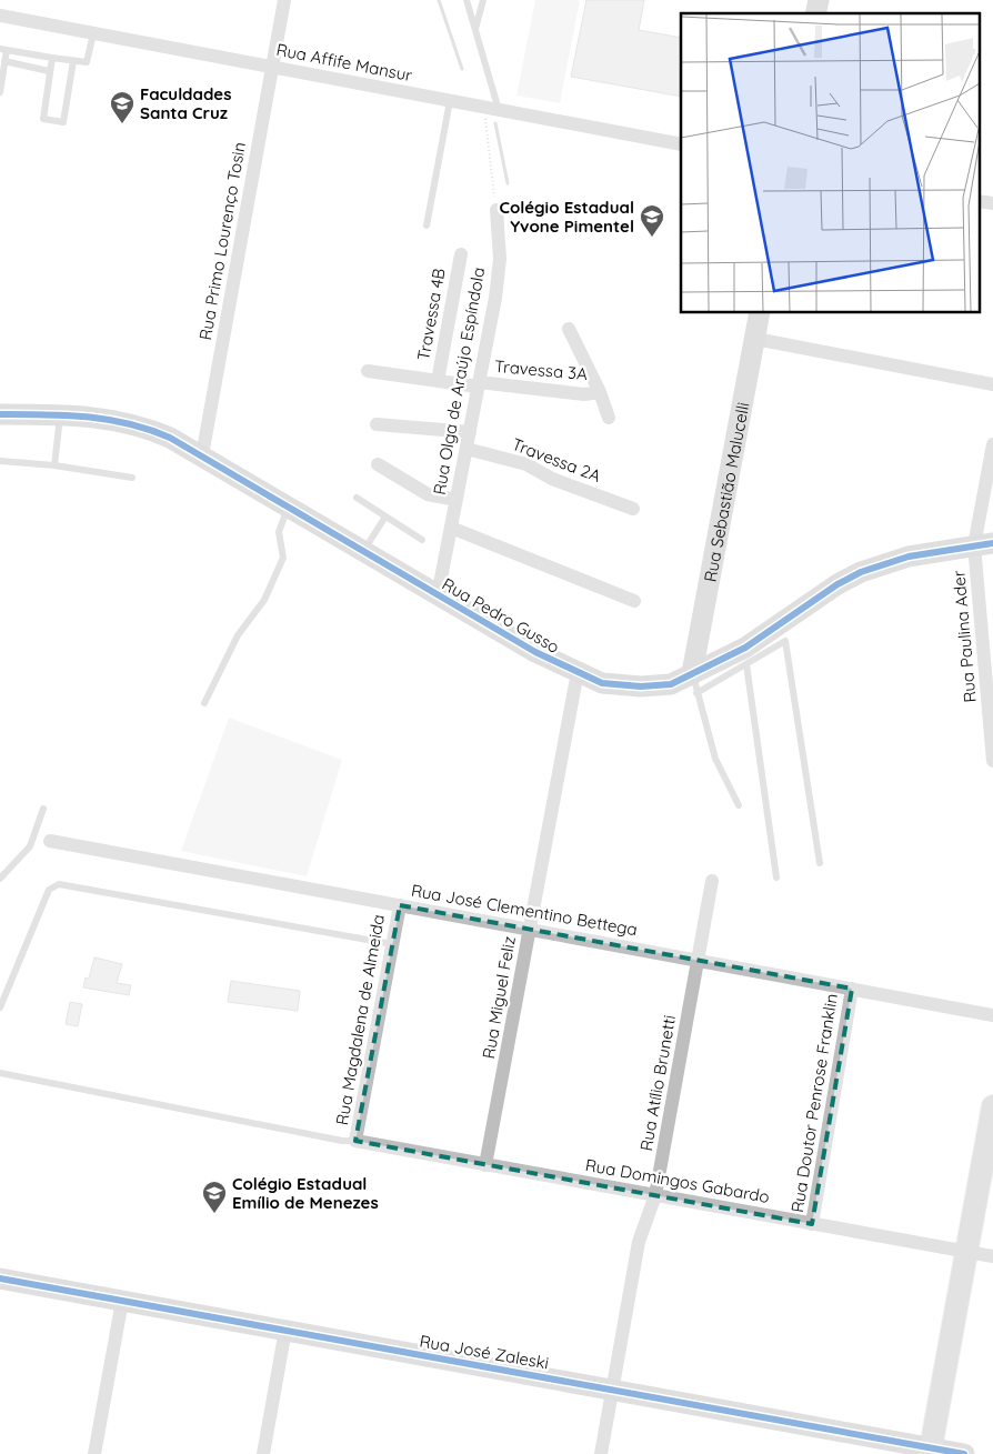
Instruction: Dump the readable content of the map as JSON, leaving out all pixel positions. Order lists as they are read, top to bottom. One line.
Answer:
{"streets":{"street":["Rua Affife Mansur","Rua Primo Lourenço Tosin","Travessa 4B","Travessa 3A","Rua Olga de Araújo Espíndola","Travessa 2A","Rua Sebastião Malucelli","Rua Pedro Gusso","Rua Paulina Ader","Rua José Clementino Bettega","Rua Miguel Feliz","Rua Magdalena de Almeida","Rua Atílio Brunetti","Rua Doutor Penrose Franklin","Rua Domingos Gabardo","Rua José Zaleski"]},"crossings":[["Rua Affife Mansur","Rua Primo Lourenço Tosin"],["Rua Primo Lourenço Tosin","Rua Pedro Gusso"],["Travessa 4B","Travessa 3A"],["Travessa 3A","Rua Olga de Araújo Espíndola"],["Rua Olga de Araújo Espíndola","Travessa 2A"],["Rua Olga de Araújo Espíndola","Rua Pedro Gusso"],["Rua Sebastião Malucelli","Rua Pedro Gusso"],["Rua Pedro Gusso","Rua Paulina Ader"],["Rua Pedro Gusso","Rua Miguel Feliz"],["Rua José Clementino Bettega","Rua Miguel Feliz"],["Rua José Clementino Bettega","Rua Magdalena de Almeida"],["Rua José Clementino Bettega","Rua Atílio Brunetti"],["Rua José Clementino Bettega","Rua Doutor Penrose Franklin"],["Rua Miguel Feliz","Rua Domingos Gabardo"],["Rua Magdalena de Almeida","Rua Domingos Gabardo"],["Rua Atílio Brunetti","Rua Domingos Gabardo"],["Rua Atílio Brunetti","Rua José Zaleski"],["Rua Doutor Penrose Franklin","Rua Domingos Gabardo"]],"places":{"school or university":["Faculdades Santa Cruz","Colégio Estadual Yvone Pimentel","Colégio Estadual Emílio de Menezes"]}}
